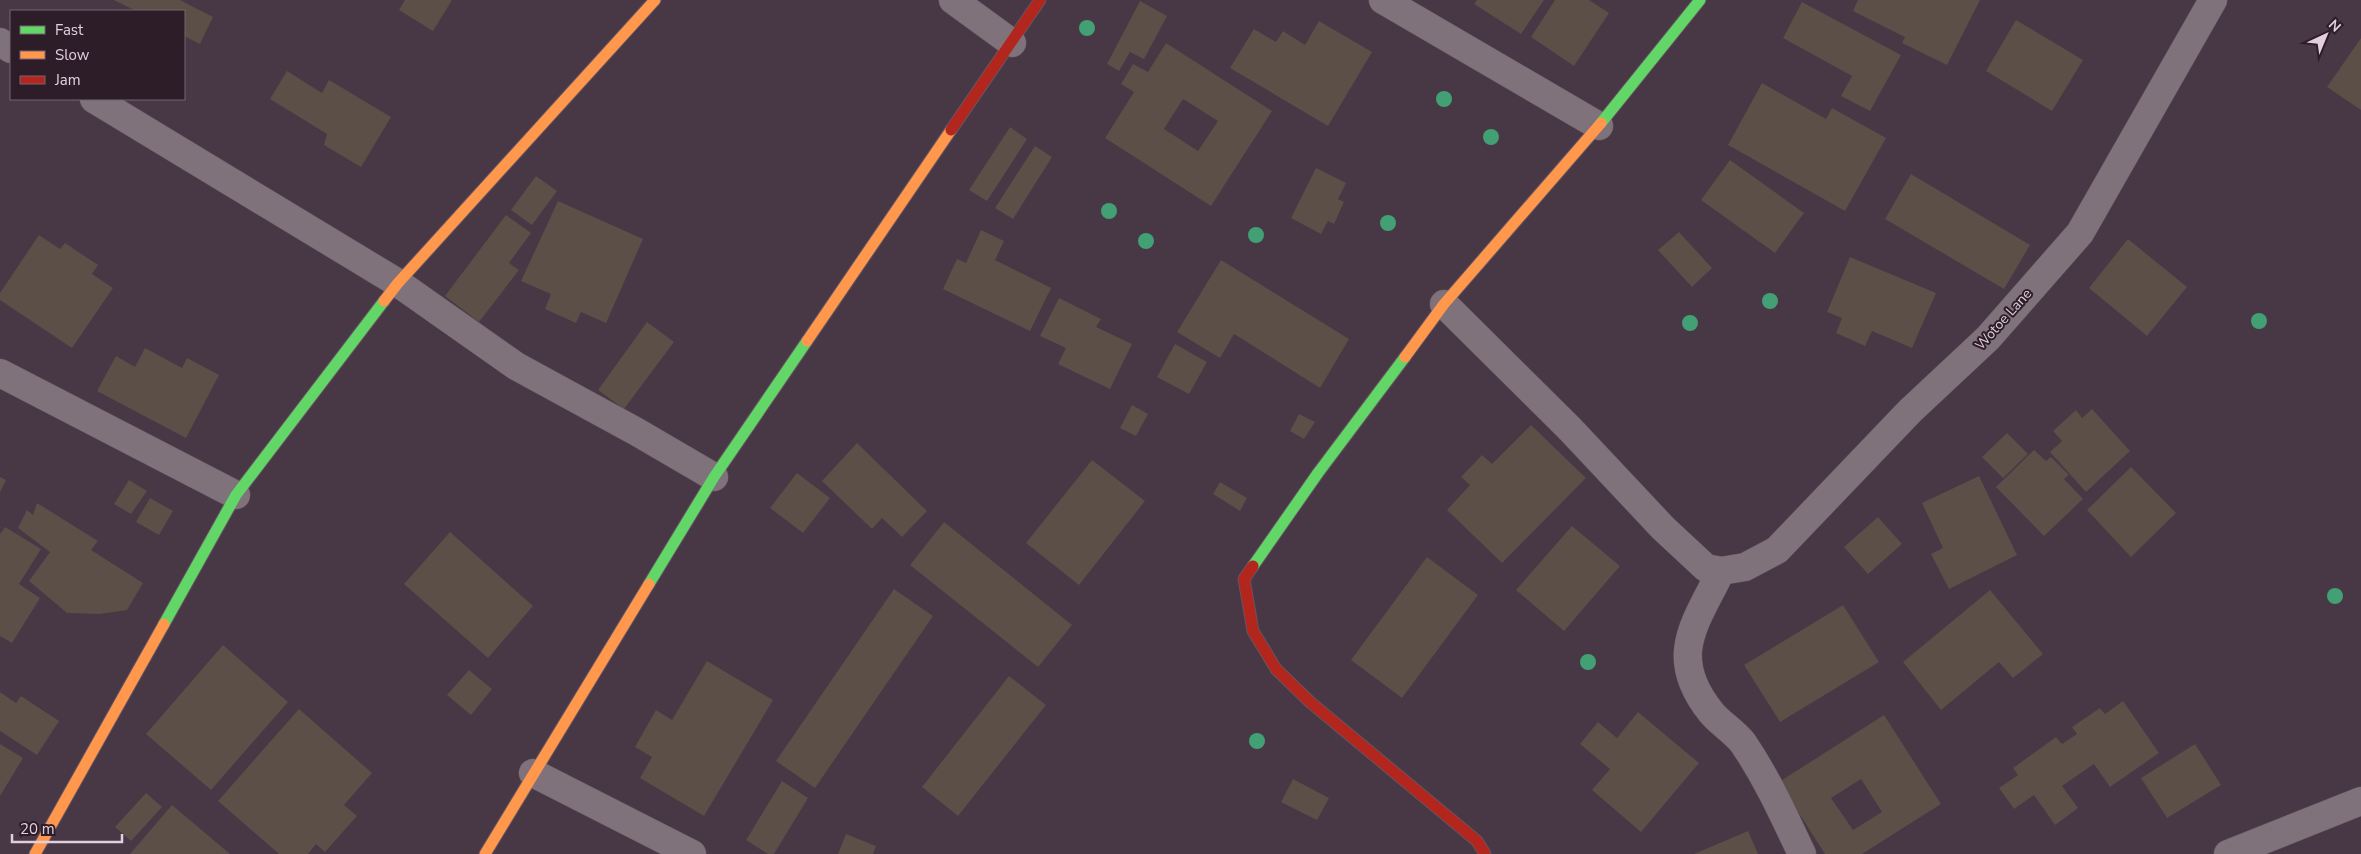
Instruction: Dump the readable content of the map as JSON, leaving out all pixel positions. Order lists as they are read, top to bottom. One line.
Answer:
{"streets":{"street":["Wotoe Lane"]},"legend":["Fast","Slow","Jam"],"scale_bar":"20 m","north":"top right"}
